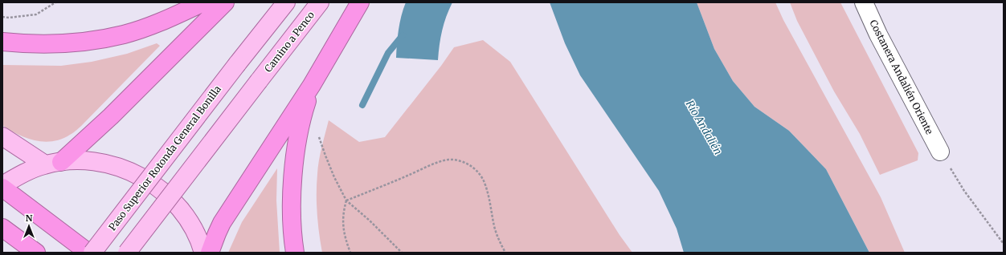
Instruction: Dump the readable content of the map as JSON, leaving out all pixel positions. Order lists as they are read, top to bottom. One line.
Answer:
{"streets":{"main road":["Camino a Penco","Paso Superior Rotonda General Bonilla"],"street":["Costanera Andalién Oriente"]},"water":["Río Andalién"],"north":"top"}
